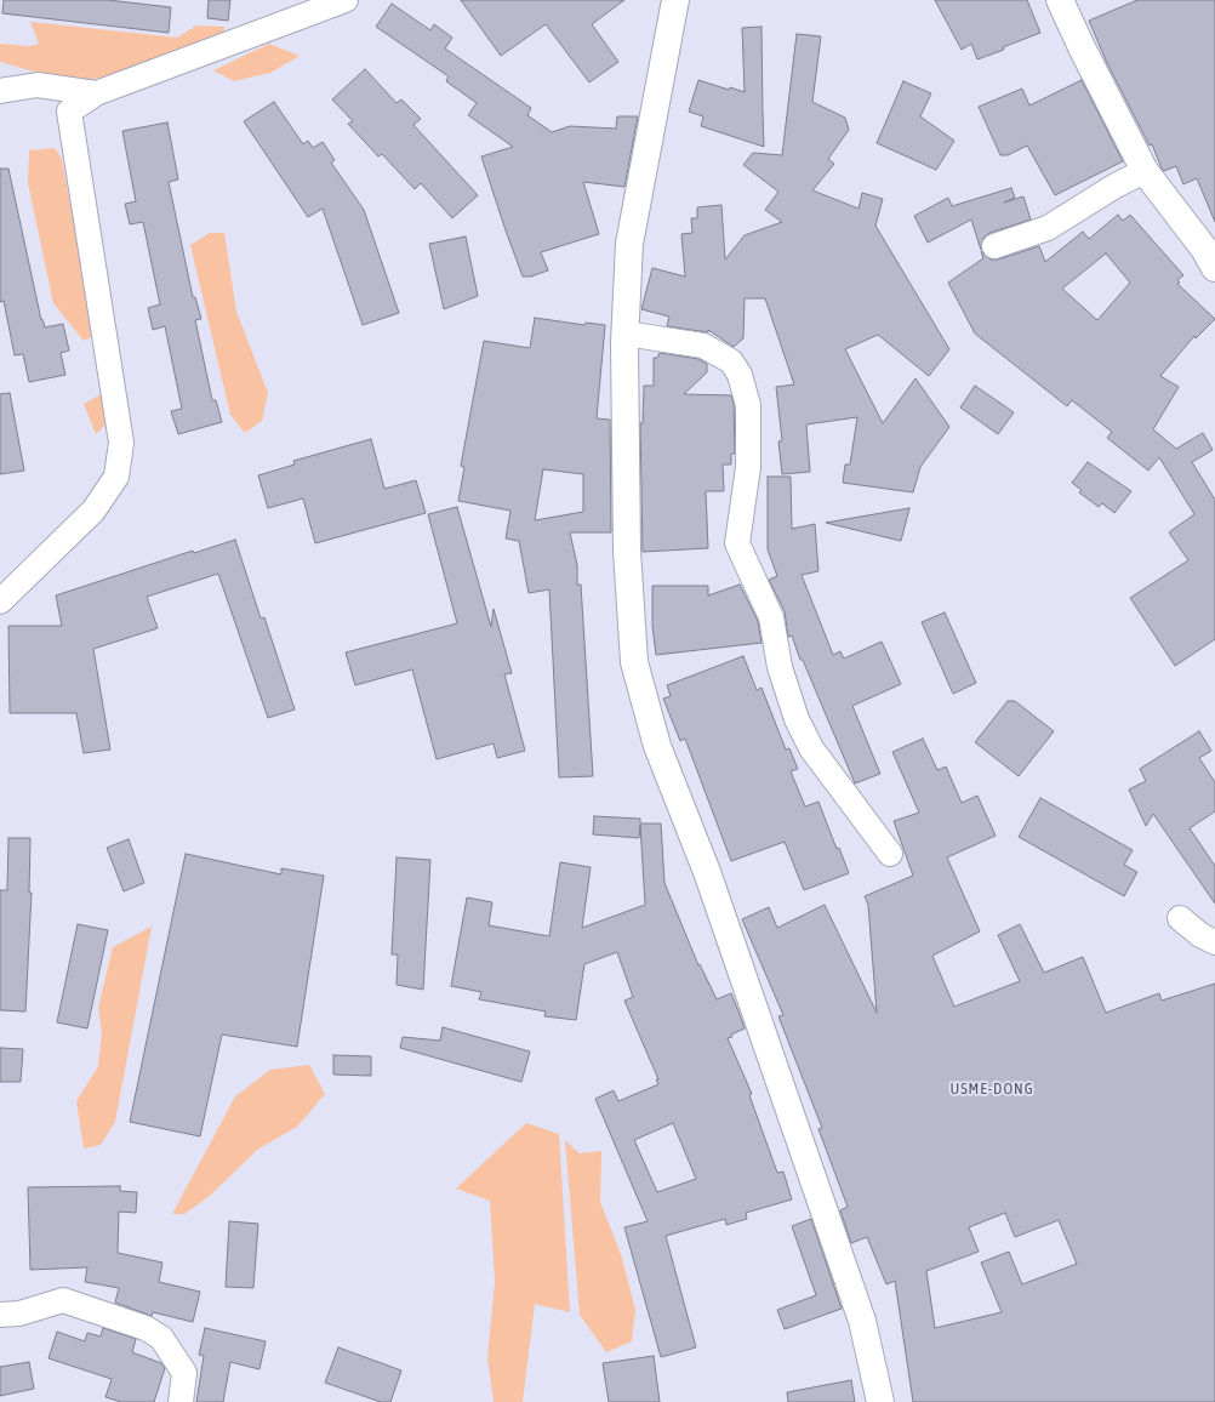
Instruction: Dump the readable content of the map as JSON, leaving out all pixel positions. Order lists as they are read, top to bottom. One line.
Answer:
{"districts":["USME-DONG"]}
